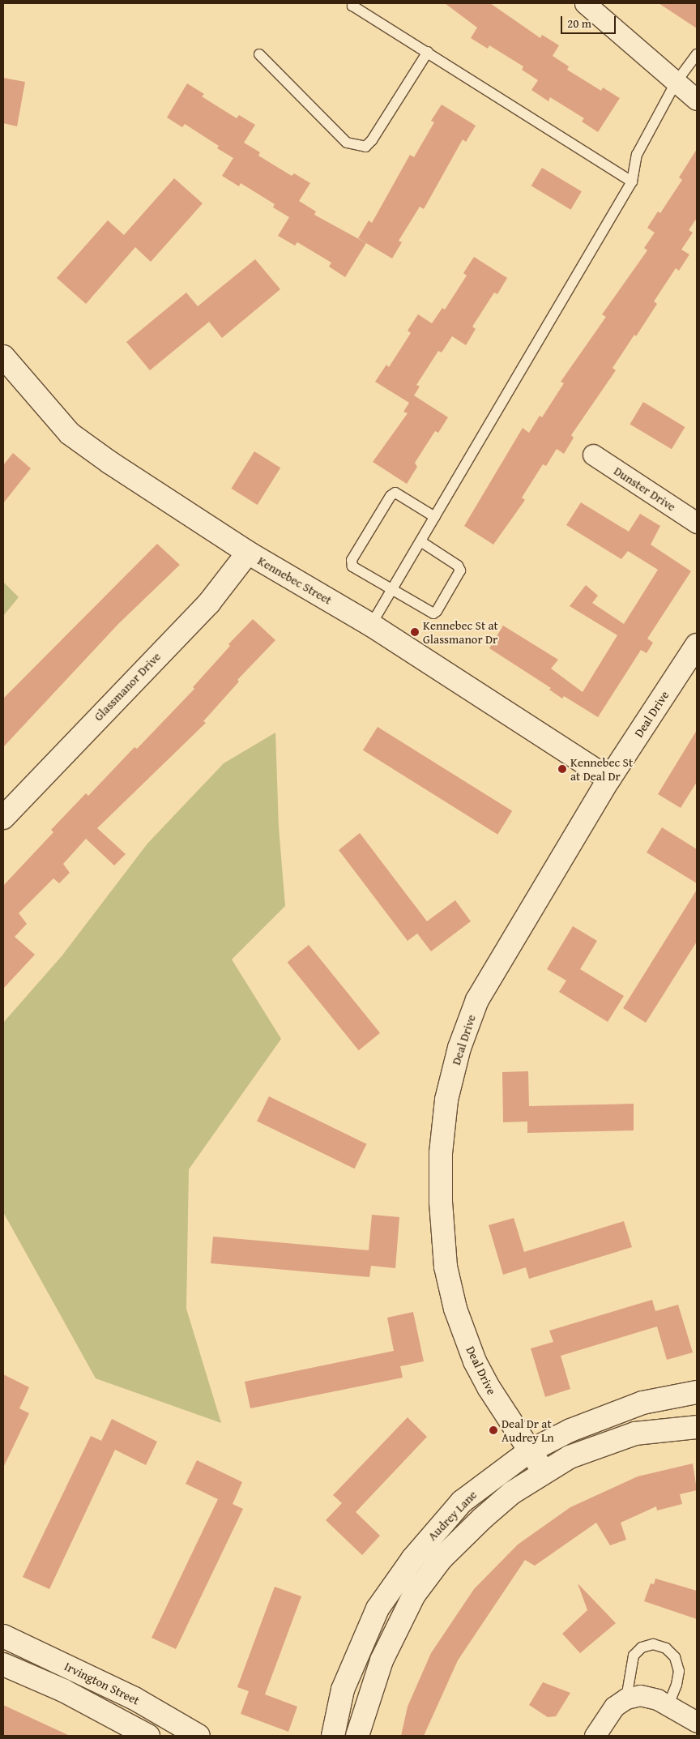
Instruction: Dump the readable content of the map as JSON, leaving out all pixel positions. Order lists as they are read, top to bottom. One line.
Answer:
{"streets":{"street":["Dunster Drive","Kennebec Street","Glassmanor Drive","Deal Drive","Audrey Lane","Irvington Street"]},"crossings":[["Kennebec Street","Glassmanor Drive"],["Kennebec Street","Deal Drive"],["Deal Drive","Audrey Lane"]],"places":["Kennebec St at Glassmanor Dr","Kennebec St at Deal Dr","Deal Dr at Audrey Ln"],"scale_bar":"20 m"}
